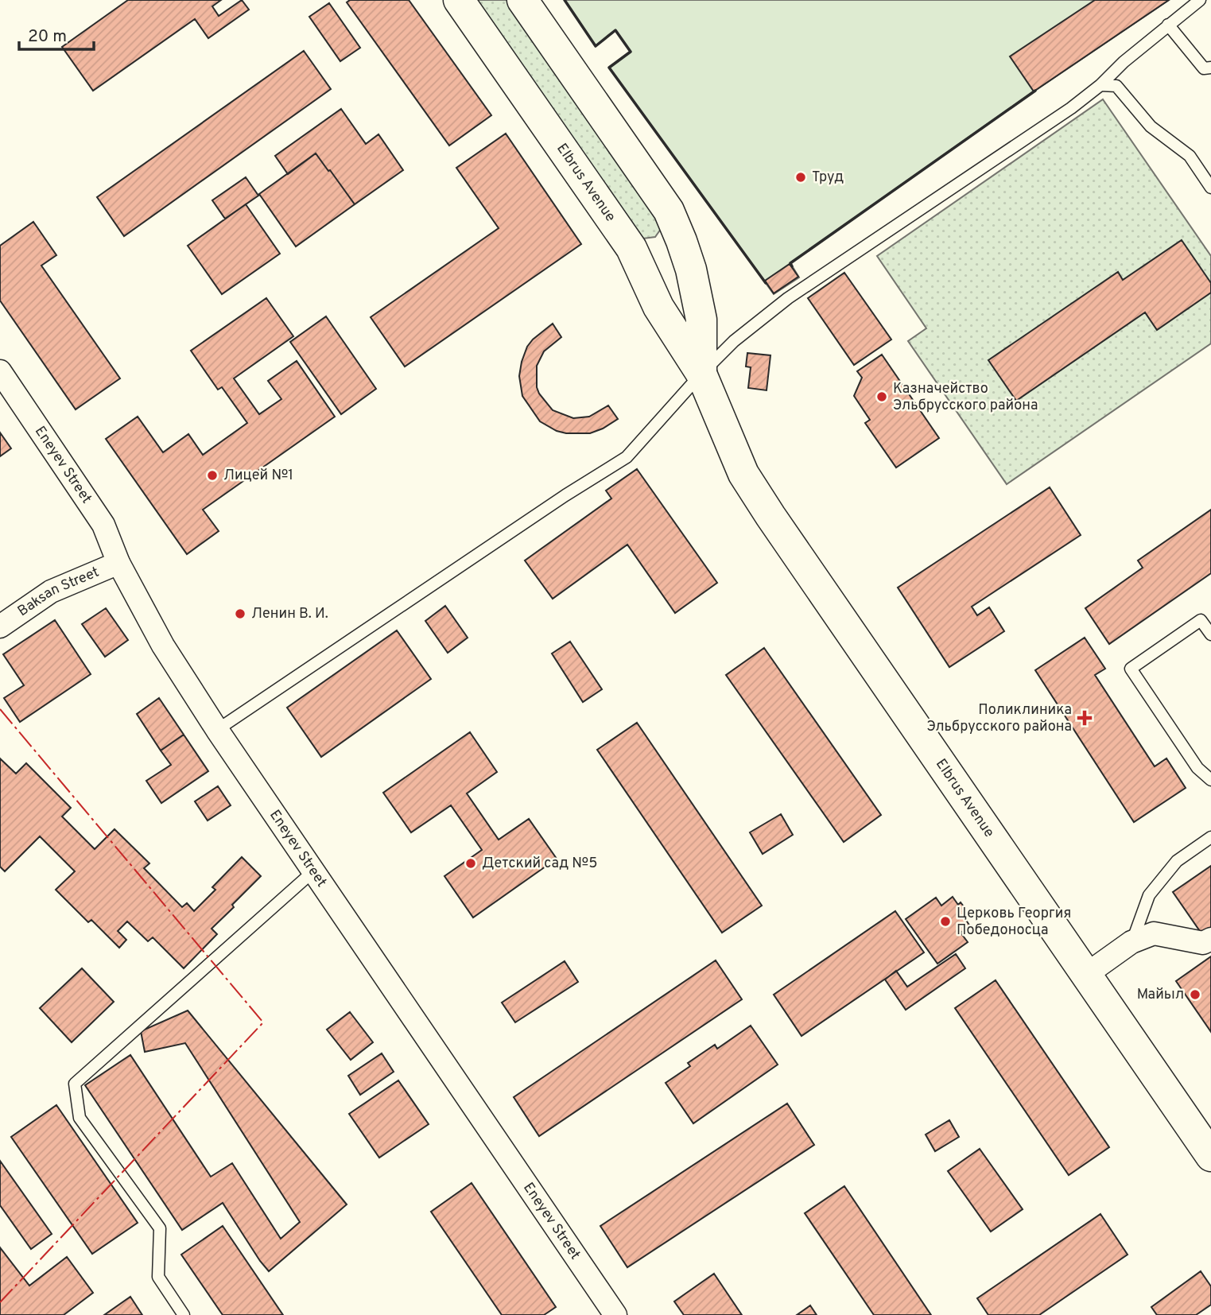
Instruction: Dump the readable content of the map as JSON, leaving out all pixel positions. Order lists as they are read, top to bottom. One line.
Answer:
{"streets":{"main road":["Elbrus Avenue"],"street":["Eneyev Street","Baksan Street"]},"crossings":[["Eneyev Street","Baksan Street"]],"places":{"other":["Труд","Казначейство Эльбрусского района","Лицей №1","Ленин В. И.","Детский сад №5","Церковь Георгия Победоносца","Майыл"],"health":["Поликлиника Эльбрусского района"]},"scale_bar":"20 m"}
